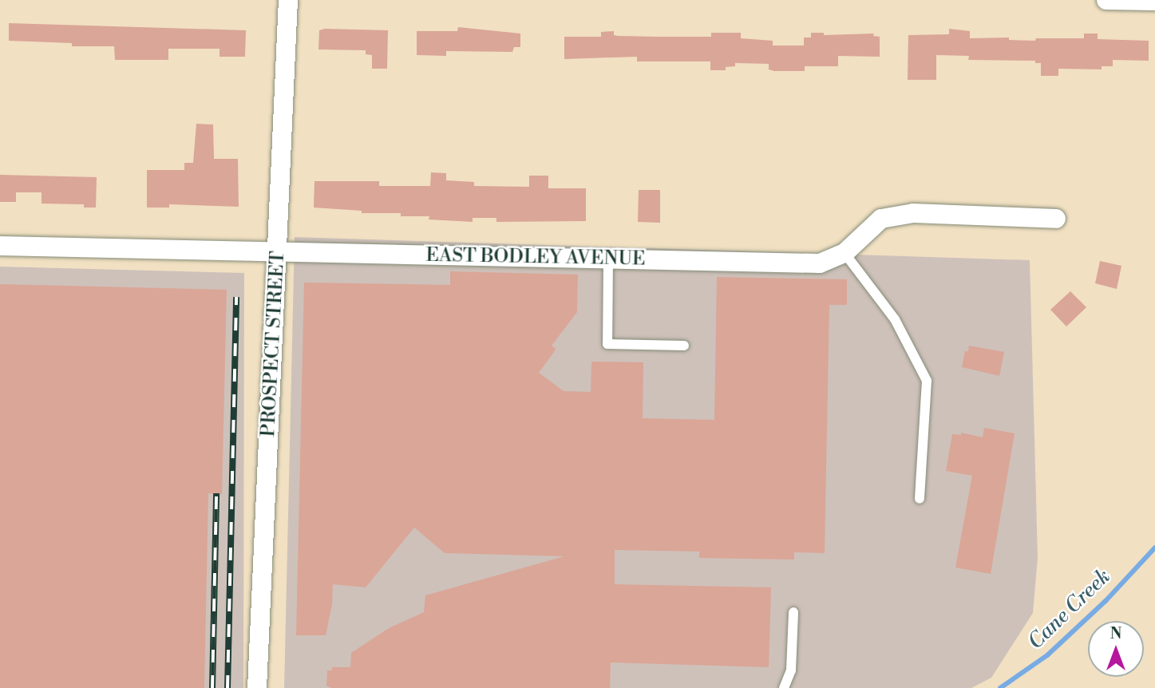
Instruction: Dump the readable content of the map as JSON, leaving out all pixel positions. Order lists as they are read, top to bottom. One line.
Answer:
{"streets":{"street":["EAST BODLEY AVENUE","PROSPECT STREET"]},"crossings":[["EAST BODLEY AVENUE","PROSPECT STREET"]],"water":["Cane Creek"],"north":"top"}
